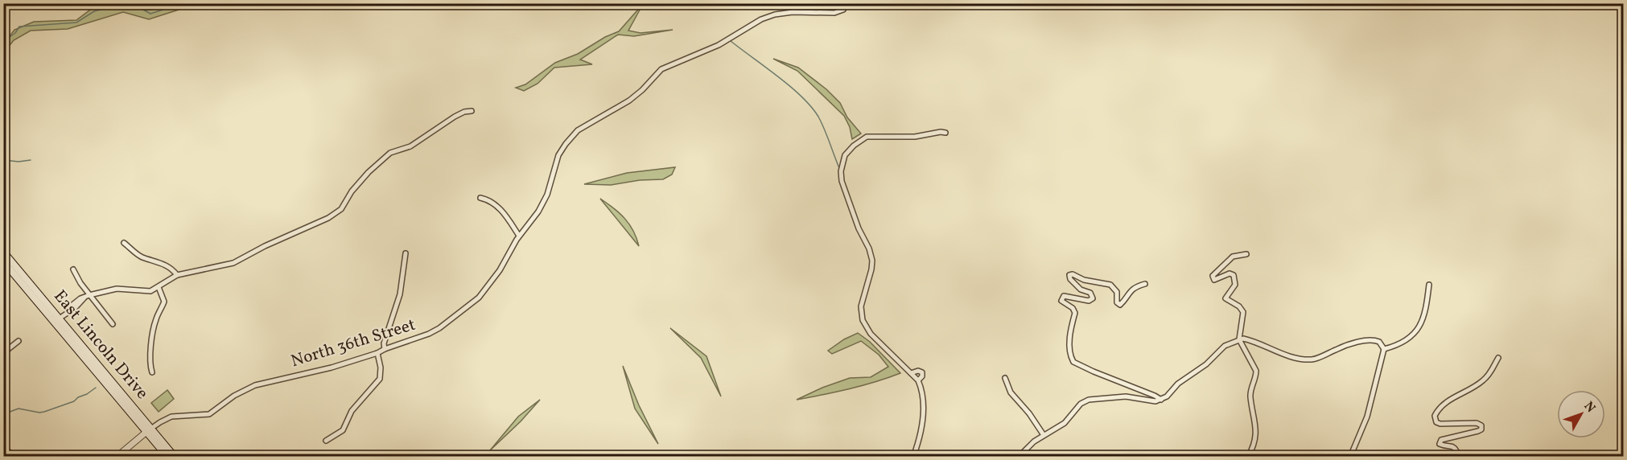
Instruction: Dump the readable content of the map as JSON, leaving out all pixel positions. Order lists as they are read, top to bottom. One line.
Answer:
{"streets":{"main road":["East Lincoln Drive"],"street":["North 36th Street"]},"crossings":[["North 36th Street","East Lincoln Drive"]],"north":"top right"}
